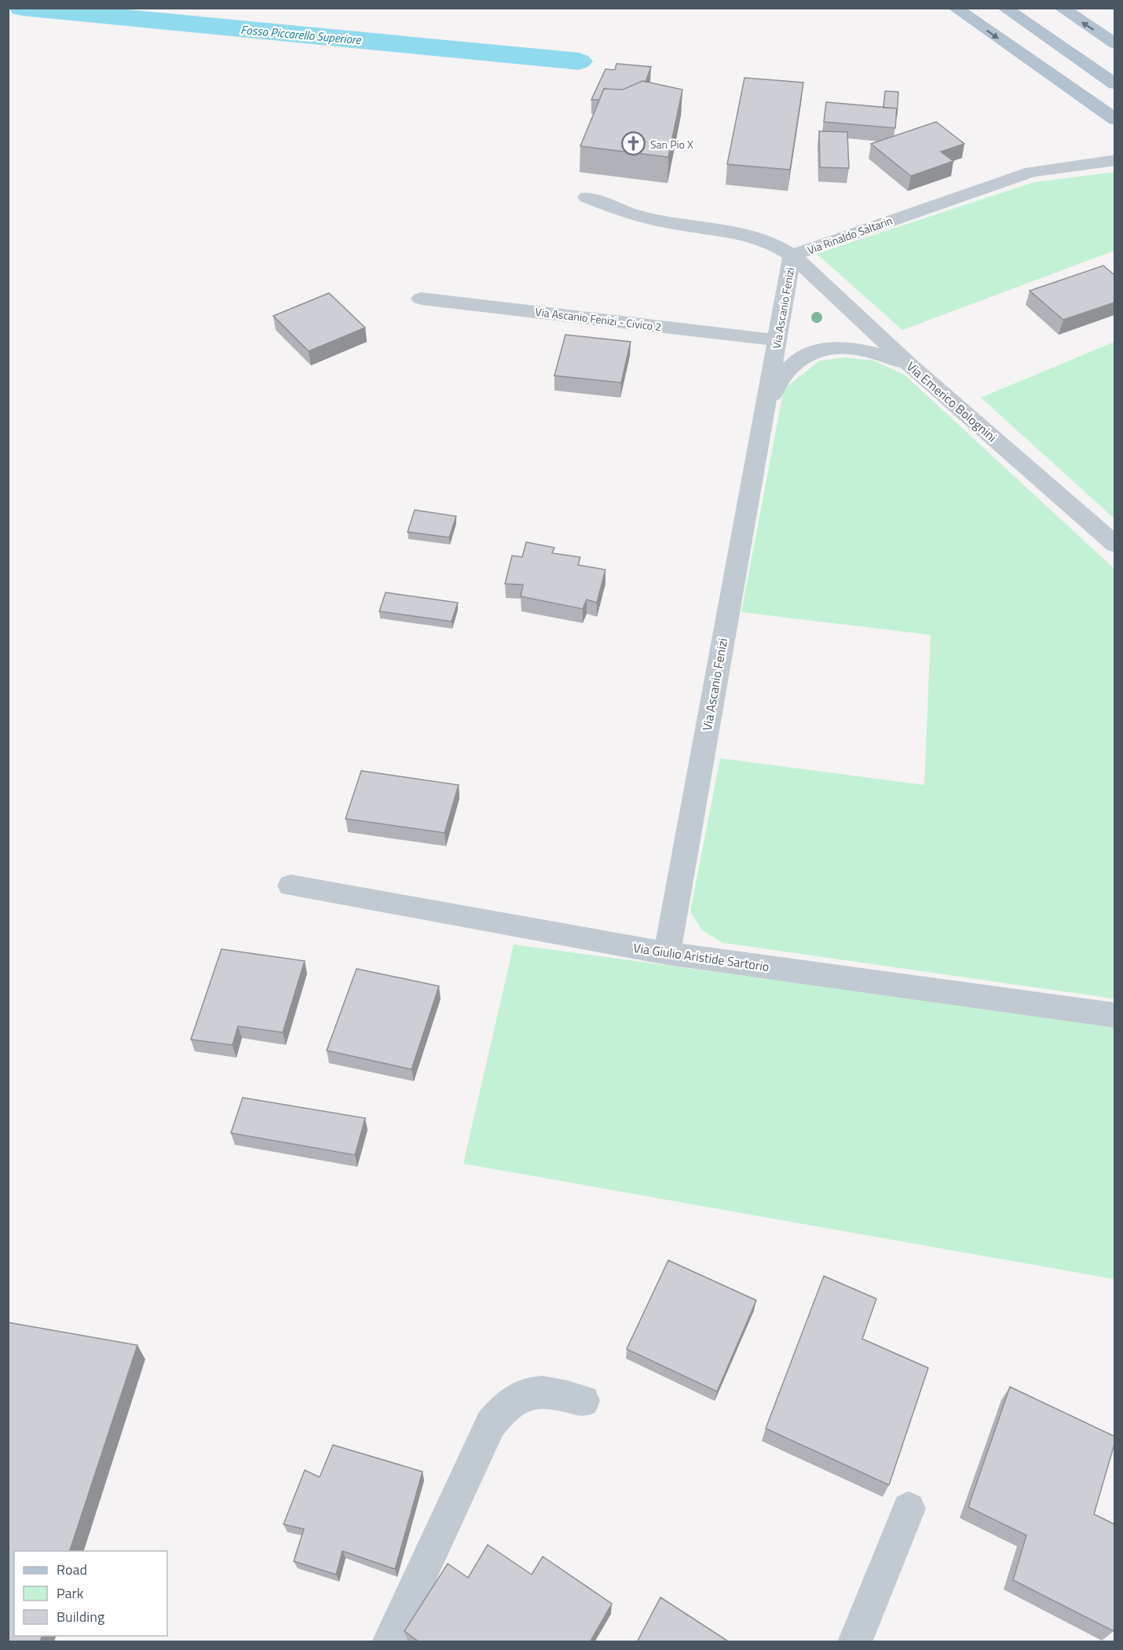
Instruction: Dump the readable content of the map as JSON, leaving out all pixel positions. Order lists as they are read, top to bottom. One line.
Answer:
{"streets":{"street":["Via Rinaldo Saltarin","Via Ascanio Fenizi","Via Ascanio Fenizi - Civico 2","Via Emerico Bolognini","Via Giulio Aristide Sartorio"]},"crossings":[["Via Rinaldo Saltarin","Via Ascanio Fenizi"],["Via Rinaldo Saltarin","Via Emerico Bolognini"],["Via Ascanio Fenizi","Via Ascanio Fenizi - Civico 2"],["Via Ascanio Fenizi","Via Emerico Bolognini"],["Via Ascanio Fenizi","Via Giulio Aristide Sartorio"]],"water":["Fosso Piccarello Superiore"],"places":{"church":["San Pio X"]},"legend":["Road","Park","Building"]}
